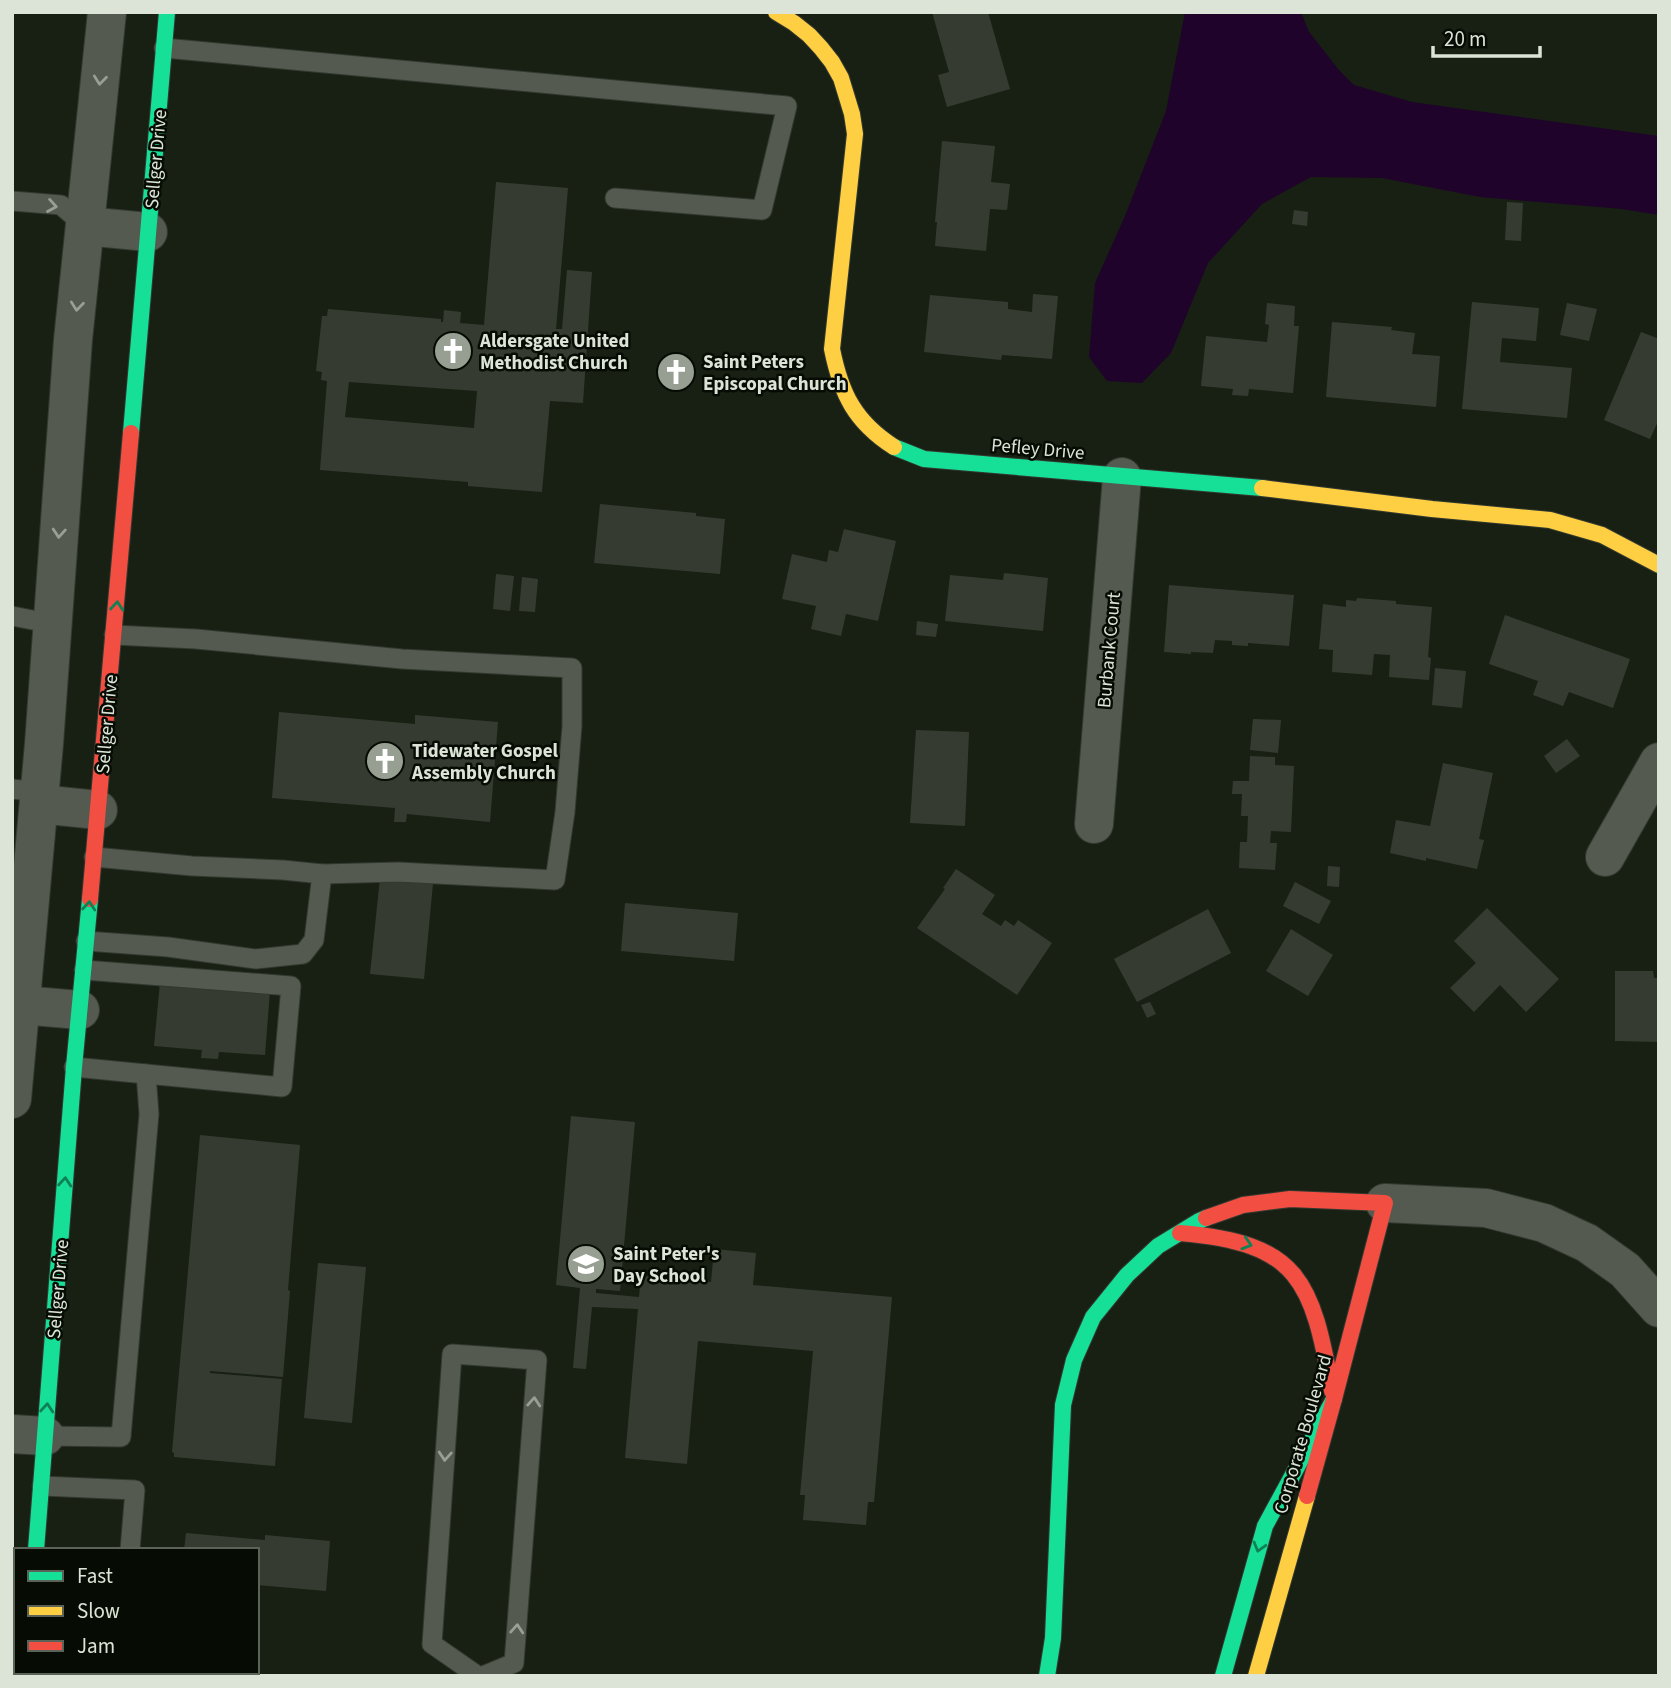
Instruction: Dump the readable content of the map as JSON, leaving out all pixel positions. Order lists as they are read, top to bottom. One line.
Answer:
{"streets":{"street":["Sellger Drive","Pefley Drive","Burbank Court","Corporate Boulevard"]},"crossings":[["Pefley Drive","Burbank Court"]],"places":{"church":["Aldersgate United Methodist Church","Saint Peters Episcopal Church","Tidewater Gospel Assembly Church"],"school or university":["Saint Peter's Day School"]},"legend":["Fast","Slow","Jam"],"scale_bar":"20 m"}
